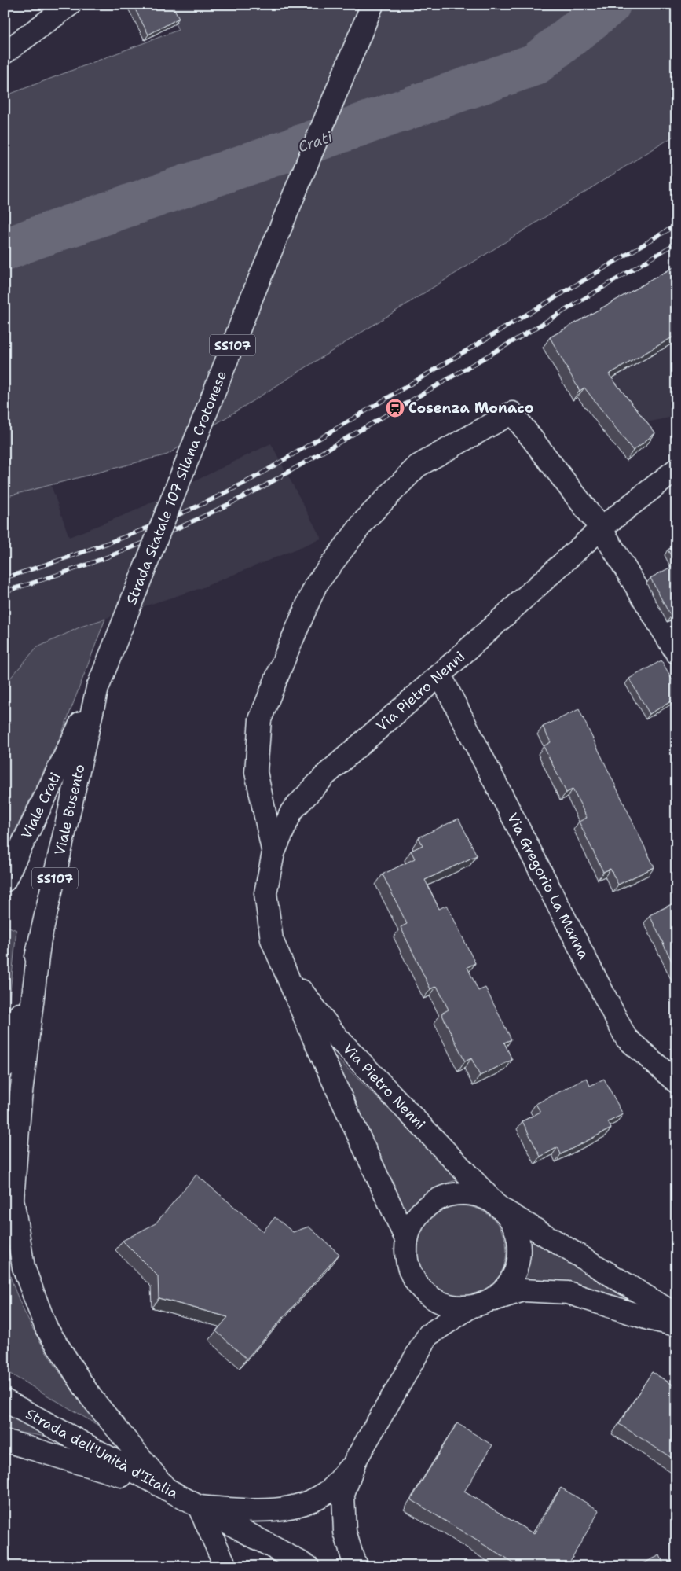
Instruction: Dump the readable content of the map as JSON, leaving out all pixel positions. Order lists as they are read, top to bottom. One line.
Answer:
{"streets":{"street":["SS107","Strada Statale 107 Silana Crotonese","Via Pietro Nenni","Viale Crati","Viale Busento","Via Gregorio La Manna","Strada dell'Unità d'Italia"]},"crossings":[["Strada Statale 107 Silana Crotonese","Viale Crati"],["Strada Statale 107 Silana Crotonese","Viale Busento"],["Via Pietro Nenni","Via Gregorio La Manna"],["Viale Crati","Viale Busento"]],"water":["Crati"],"places":{"station":["Cosenza Monaco"]}}
